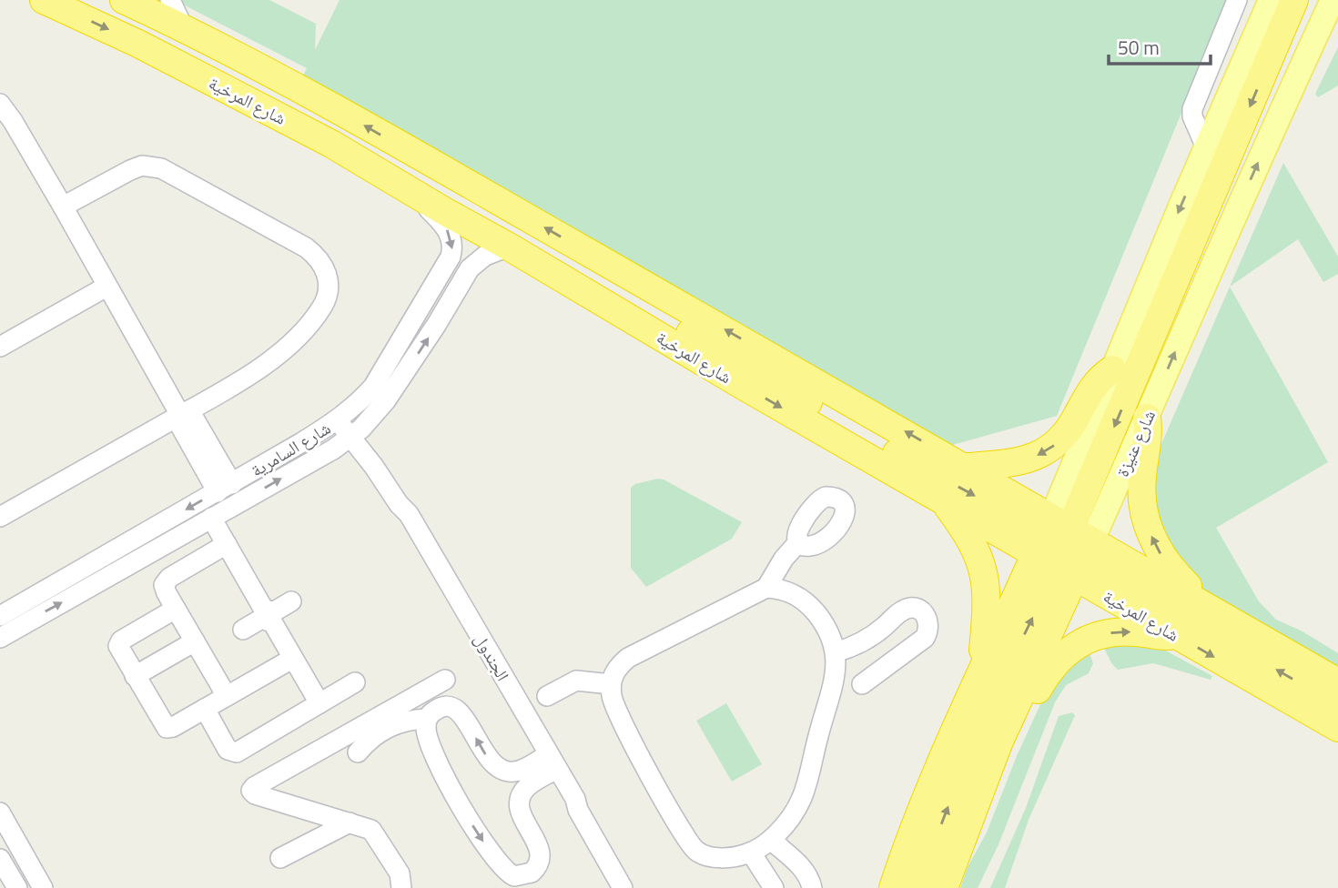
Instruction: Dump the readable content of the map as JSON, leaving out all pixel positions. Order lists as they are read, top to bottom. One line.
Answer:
{"streets":{"highway":["شارع المرخية","شارع عنيزة"],"street":["شارع السامرية","الجندول"]},"crossings":[["شارع المرخية","شارع عنيزة"],["شارع المرخية","شارع السامرية"],["شارع السامرية","الجندول"]],"scale_bar":"50 m"}
